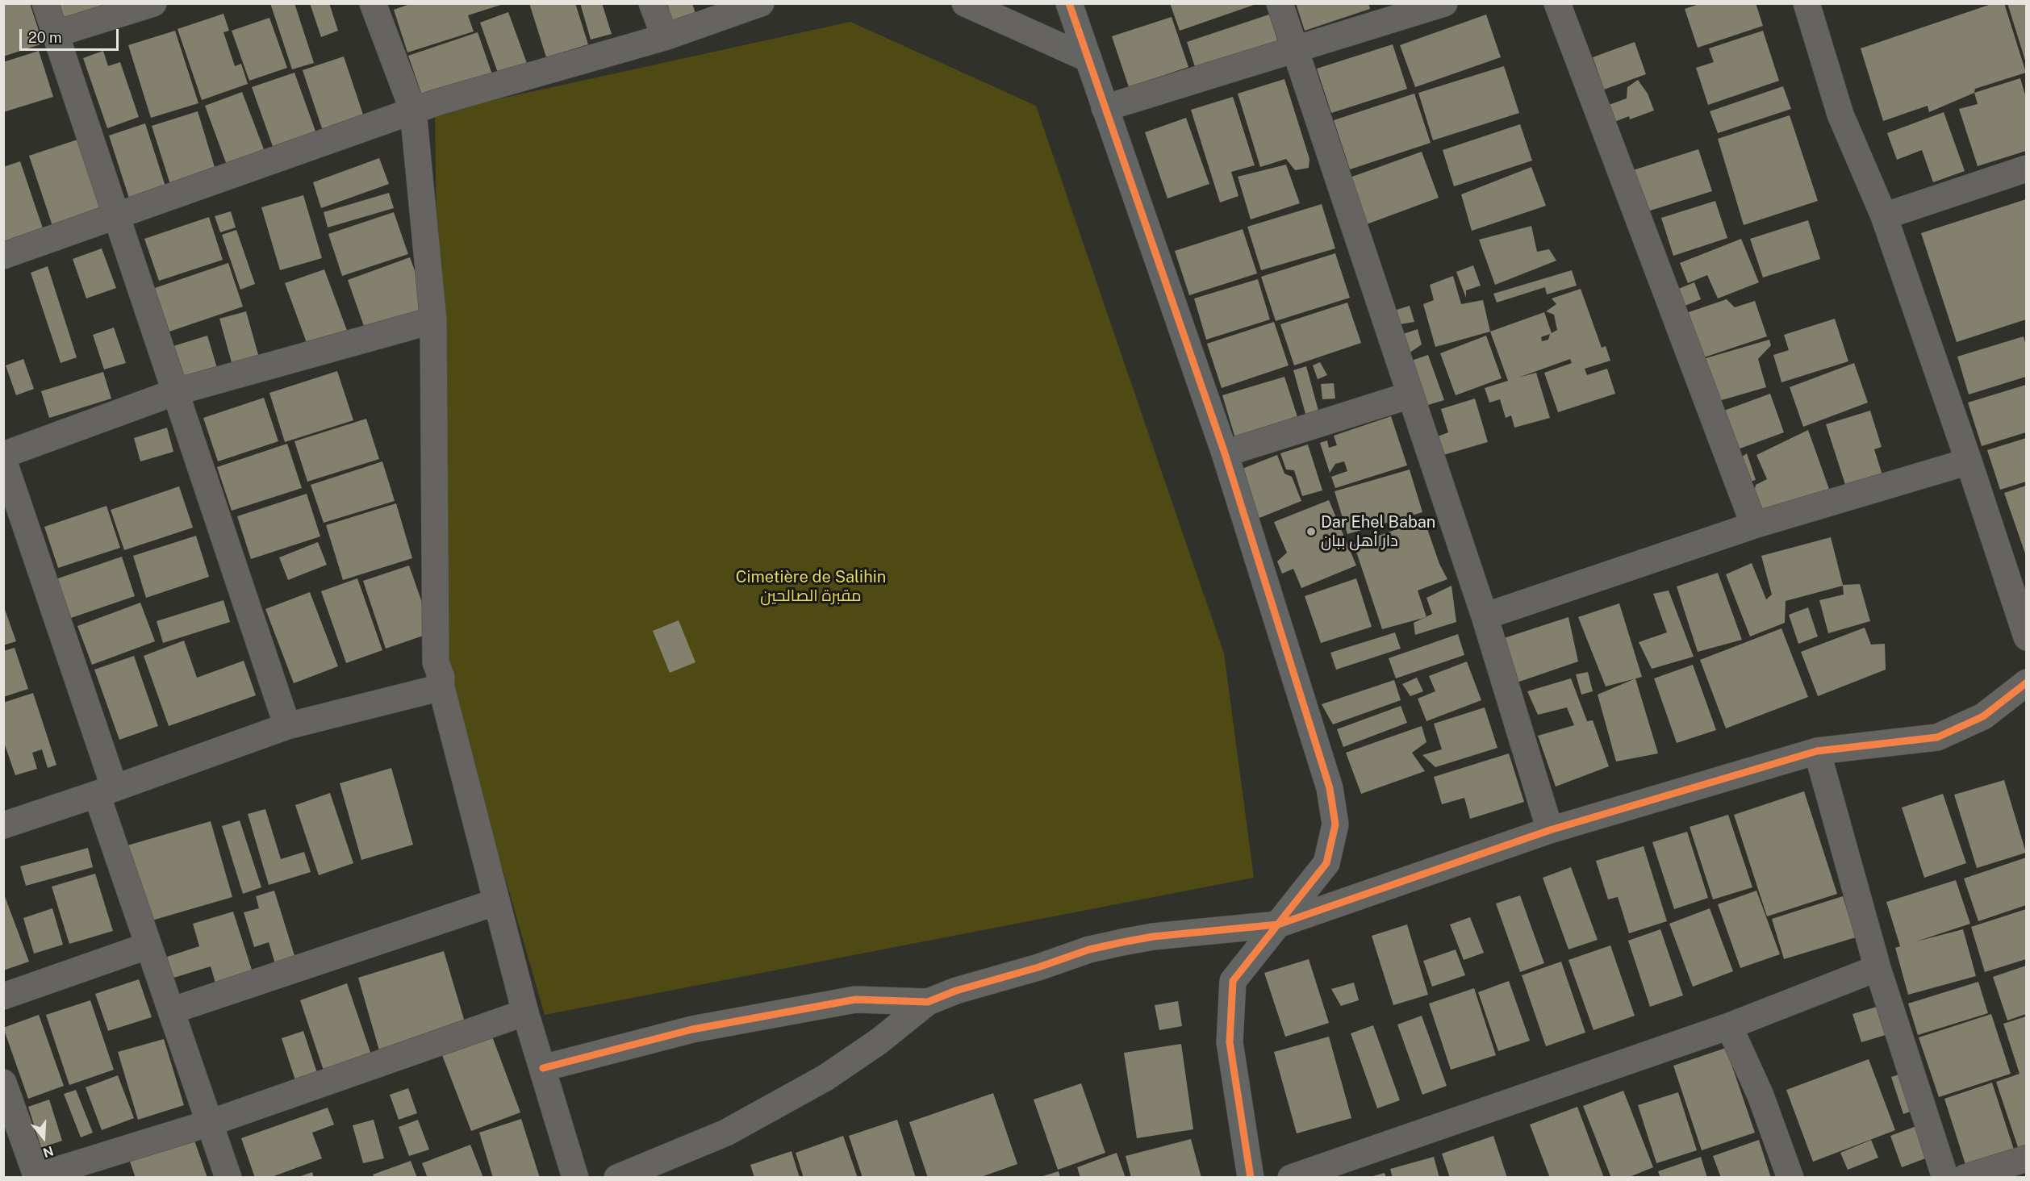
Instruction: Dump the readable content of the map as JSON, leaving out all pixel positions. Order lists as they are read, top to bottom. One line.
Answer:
{"parks":["Cimetière de Salihin مقبرة الصالحين"],"places":["Dar Ehel Baban دار أهل ببان"],"scale_bar":"20 m","north":"bottom"}
